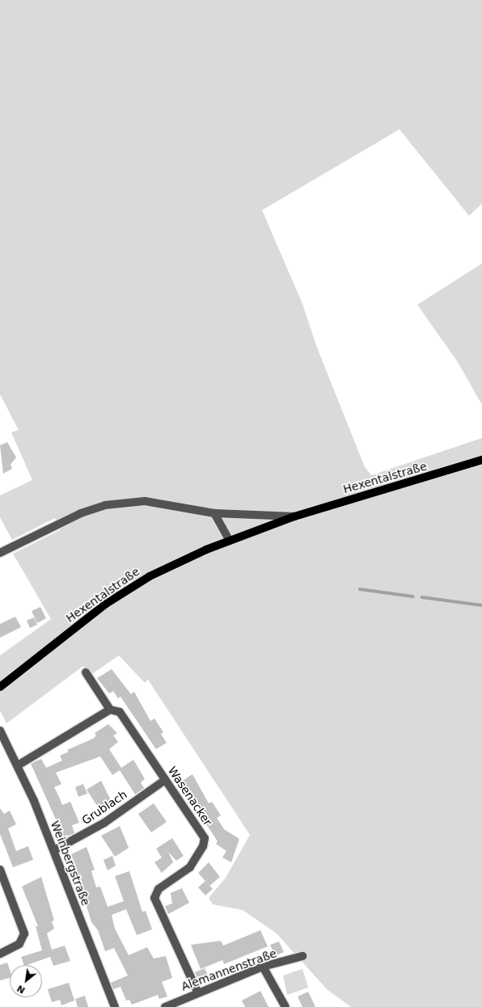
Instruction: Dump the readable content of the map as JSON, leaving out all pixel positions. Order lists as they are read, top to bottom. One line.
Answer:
{"streets":{"main road":["Hexentalstraße"],"street":["Wasenacker","Grublach","Weinbergstraße","Alemannenstraße"]},"crossings":[["Wasenacker","Grublach"],["Wasenacker","Alemannenstraße"],["Grublach","Weinbergstraße"]],"north":"bottom left"}
